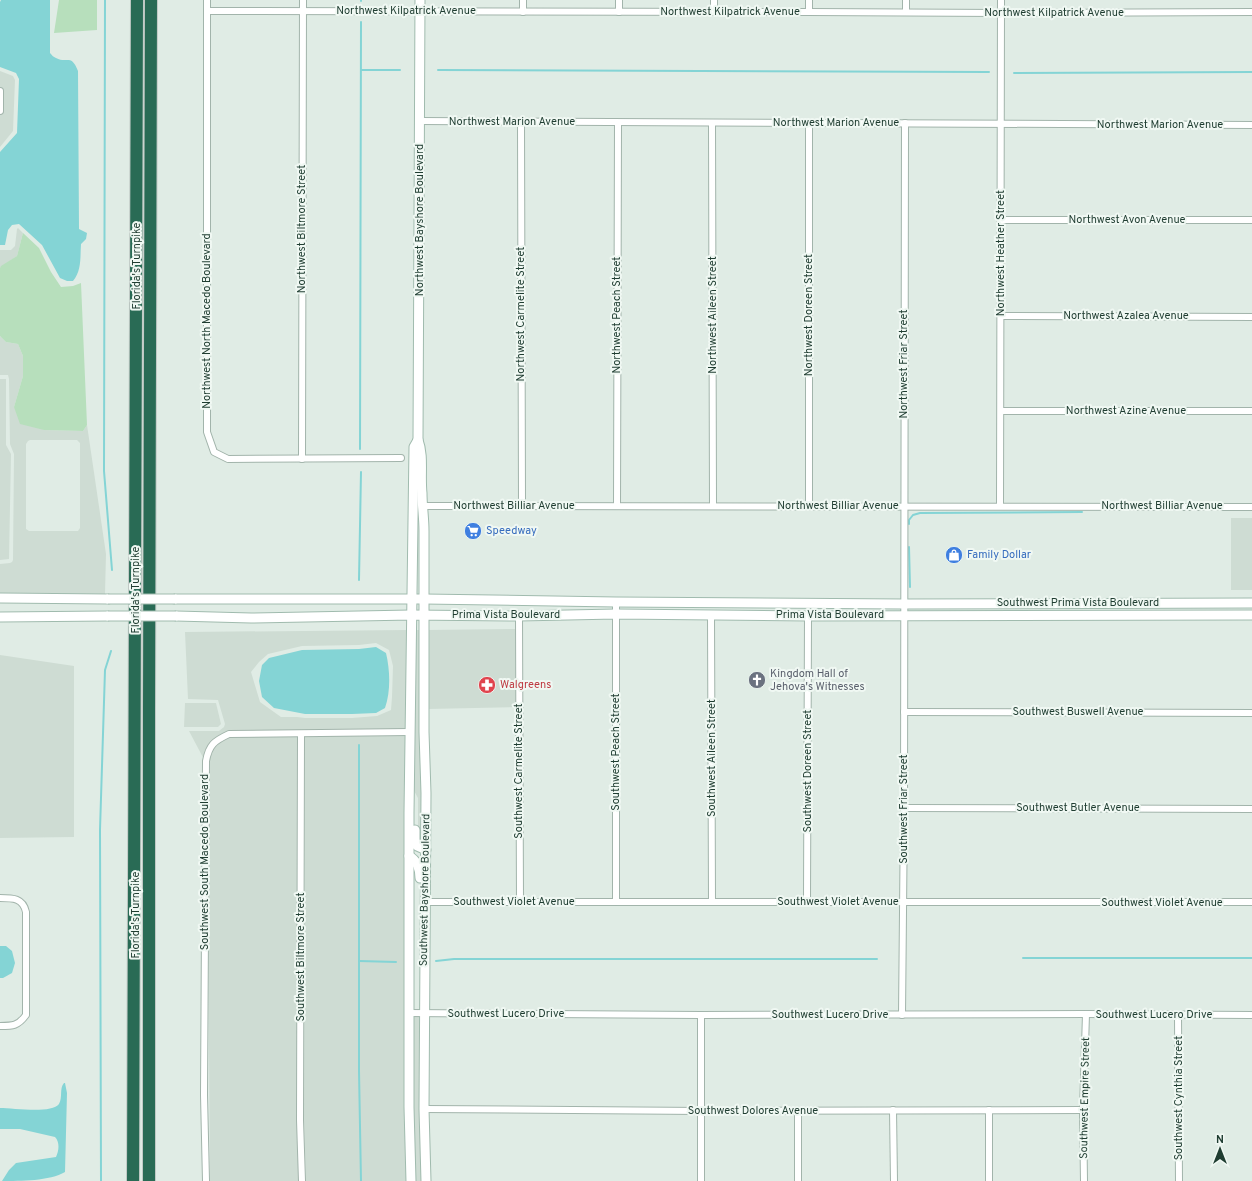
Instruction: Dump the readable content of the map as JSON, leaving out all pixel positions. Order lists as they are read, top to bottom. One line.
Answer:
{"streets":{"highway":["Florida's Turnpike"],"main road":["Northwest Bayshore Boulevard","Southwest Prima Vista Boulevard","Prima Vista Boulevard","Southwest Bayshore Boulevard"],"street":["Northwest Kilpatrick Avenue","Northwest Marion Avenue","Northwest Avon Avenue","Northwest Biltmore Street","Northwest Heather Street","Northwest Carmelite Street","Northwest Peach Street","Northwest Aileen Street","Northwest Doreen Street","Northwest Azalea Avenue","Northwest North Macedo Boulevard","Northwest Friar Street","Northwest Azine Avenue","Northwest Billiar Avenue","Southwest Buswell Avenue","Southwest Peach Street","Southwest Aileen Street","Southwest Carmelite Street","Southwest Doreen Street","Southwest Butler Avenue","Southwest Friar Street","Southwest South Macedo Boulevard","Southwest Violet Avenue","Southwest Biltmore Street","Southwest Lucero Drive","Southwest Empire Street","Southwest Cynthia Street","Southwest Dolores Avenue"]},"crossings":[["Northwest Kilpatrick Avenue","Northwest Bayshore Boulevard"],["Northwest Kilpatrick Avenue","Northwest Biltmore Street"],["Northwest Kilpatrick Avenue","Northwest Heather Street"],["Northwest Kilpatrick Avenue","Northwest North Macedo Boulevard"],["Northwest Marion Avenue","Northwest Bayshore Boulevard"],["Northwest Marion Avenue","Northwest Heather Street"],["Northwest Marion Avenue","Northwest Carmelite Street"],["Northwest Marion Avenue","Northwest Peach Street"],["Northwest Marion Avenue","Northwest Aileen Street"],["Northwest Marion Avenue","Northwest Doreen Street"],["Northwest Marion Avenue","Northwest Friar Street"],["Northwest Bayshore Boulevard","Northwest Billiar Avenue"],["Northwest Bayshore Boulevard","Prima Vista Boulevard"],["Northwest Bayshore Boulevard","Southwest Bayshore Boulevard"],["Northwest Avon Avenue","Northwest Heather Street"],["Northwest Biltmore Street","Northwest North Macedo Boulevard"],["Northwest Heather Street","Northwest Azalea Avenue"],["Northwest Heather Street","Northwest Azine Avenue"],["Northwest Heather Street","Northwest Billiar Avenue"],["Northwest Carmelite Street","Northwest Billiar Avenue"],["Northwest Peach Street","Northwest Billiar Avenue"],["Northwest Aileen Street","Northwest Billiar Avenue"],["Northwest Doreen Street","Northwest Billiar Avenue"],["Northwest Friar Street","Northwest Billiar Avenue"],["Northwest Friar Street","Southwest Prima Vista Boulevard"],["Northwest Friar Street","Prima Vista Boulevard"],["Northwest Friar Street","Southwest Friar Street"],["Southwest Prima Vista Boulevard","Prima Vista Boulevard"],["Southwest Prima Vista Boulevard","Southwest Friar Street"],["Prima Vista Boulevard","Southwest Peach Street"],["Prima Vista Boulevard","Southwest Aileen Street"],["Prima Vista Boulevard","Southwest Carmelite Street"],["Prima Vista Boulevard","Southwest Doreen Street"],["Prima Vista Boulevard","Southwest Friar Street"],["Prima Vista Boulevard","Southwest Bayshore Boulevard"],["Southwest Buswell Avenue","Southwest Friar Street"],["Southwest Peach Street","Southwest Violet Avenue"],["Southwest Aileen Street","Southwest Violet Avenue"],["Southwest Carmelite Street","Southwest Violet Avenue"],["Southwest Doreen Street","Southwest Violet Avenue"],["Southwest Butler Avenue","Southwest Friar Street"],["Southwest Friar Street","Southwest Violet Avenue"],["Southwest Friar Street","Southwest Lucero Drive"],["Southwest South Macedo Boulevard","Southwest Bayshore Boulevard"],["Southwest South Macedo Boulevard","Southwest Biltmore Street"],["Southwest Bayshore Boulevard","Southwest Violet Avenue"],["Southwest Bayshore Boulevard","Southwest Lucero Drive"],["Southwest Bayshore Boulevard","Southwest Dolores Avenue"],["Southwest Lucero Drive","Southwest Empire Street"],["Southwest Lucero Drive","Southwest Cynthia Street"],["Southwest Empire Street","Southwest Dolores Avenue"]],"places":{"supermarket":["Speedway"],"shop":["Family Dollar"],"church":["Kingdom Hall of Jehova's Witnesses"],"pharmacy":["Walgreens"]},"north":"top"}
